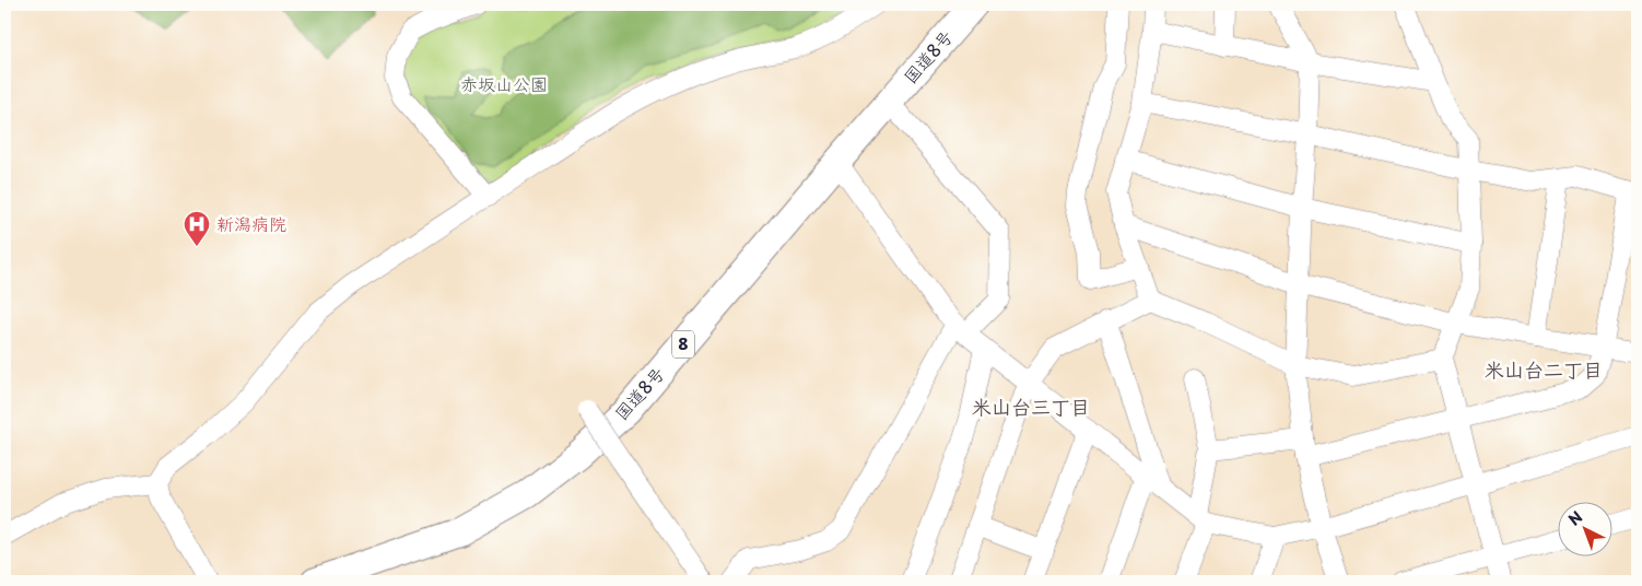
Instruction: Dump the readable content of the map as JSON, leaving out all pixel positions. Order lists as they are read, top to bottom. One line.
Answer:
{"streets":{"highway":["国道8号","8"]},"districts":["米山台二丁目","米山台三丁目"],"parks":["赤坂山公園"],"places":{"hospital":["新潟病院"]},"north":"top left"}
